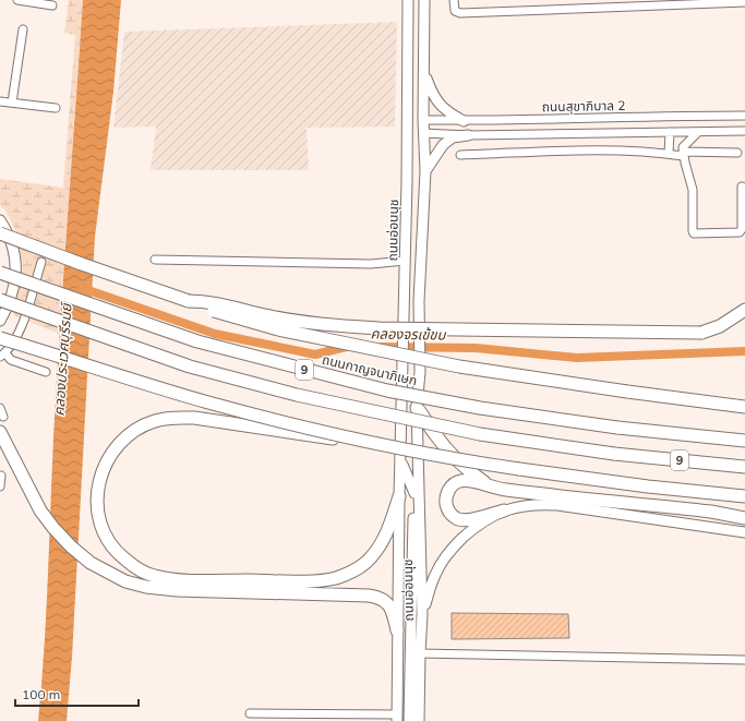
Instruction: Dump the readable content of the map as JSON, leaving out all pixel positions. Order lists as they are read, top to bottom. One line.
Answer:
{"streets":{"highway":["9","ถนนกาญจนาภิเษก"],"main road":["ถนนอ่อนนุช"],"street":["ถนนสุขาภิบาล 2"]},"crossings":[["ถนนสุขาภิบาล 2","ถนนอ่อนนุช"]],"water":["คลองจรเข้ขบ","คลองประเวศบุรีรมย์"],"scale_bar":"100 m"}
